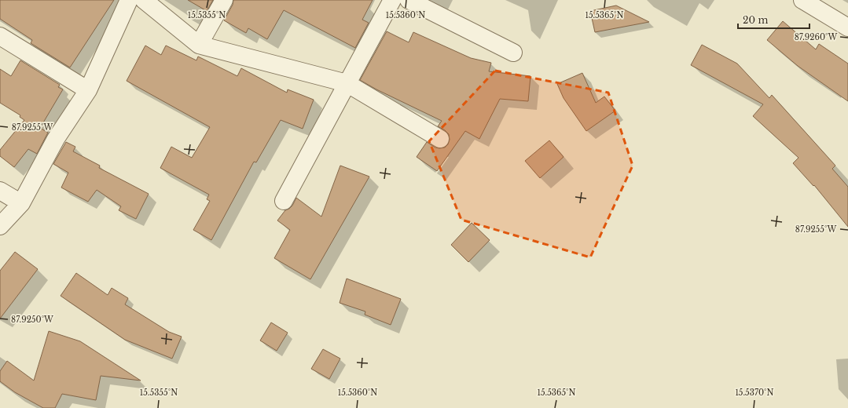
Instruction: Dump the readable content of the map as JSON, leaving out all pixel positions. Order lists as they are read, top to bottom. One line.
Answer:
{"scale_bar":"20 m","coordinates":["15.5355°N","15.5360°N","15.5365°N","87.9260°W","87.9255°W","87.9250°W","15.5370°N"]}
